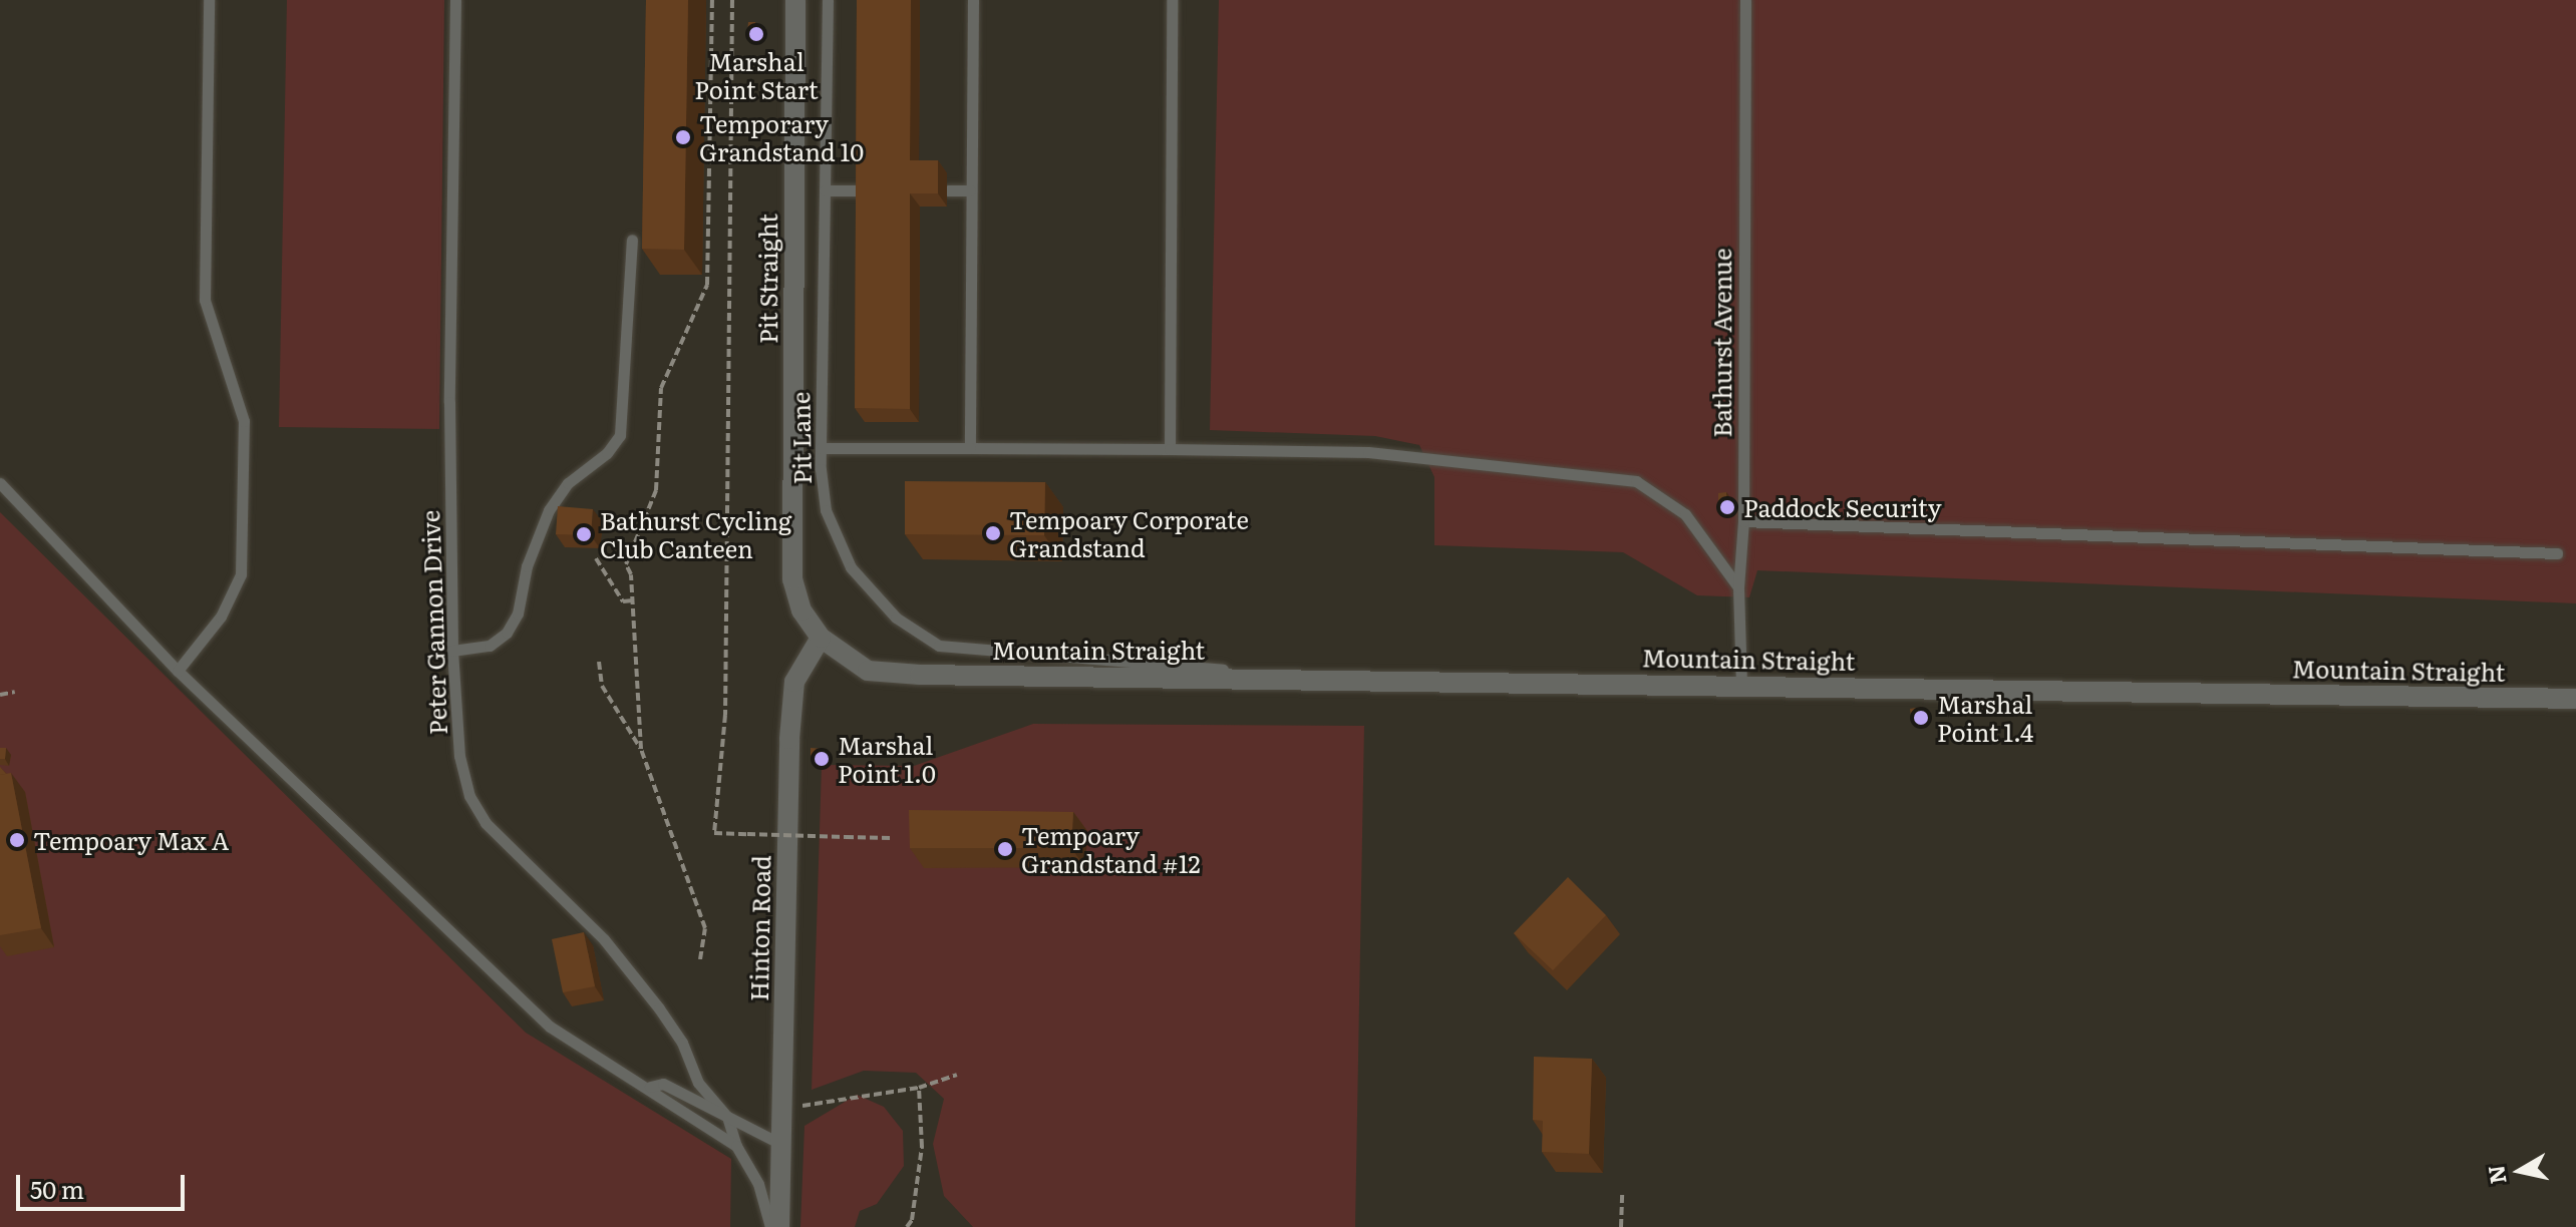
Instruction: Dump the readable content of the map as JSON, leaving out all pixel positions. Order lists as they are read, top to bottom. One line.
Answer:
{"streets":{"street":["Pit Straight","Mountain Straight","Hinton Road"],"lane":["Bathurst Avenue","Pit Lane","Peter Gannon Drive"]},"crossings":[["Pit Straight","Mountain Straight"],["Pit Straight","Hinton Road"],["Bathurst Avenue","Mountain Straight"],["Pit Lane","Mountain Straight"],["Mountain Straight","Hinton Road"]],"places":["Marshal Point Start","Temporary Grandstand 10","Paddock Security","Tempoary Corporate Grandstand","Bathurst Cycling Club Canteen","Marshal Point 1.4","Marshal Point 1.0","Tempoary Max A","Tempoary Grandstand #12"],"scale_bar":"50 m","north":"left"}
